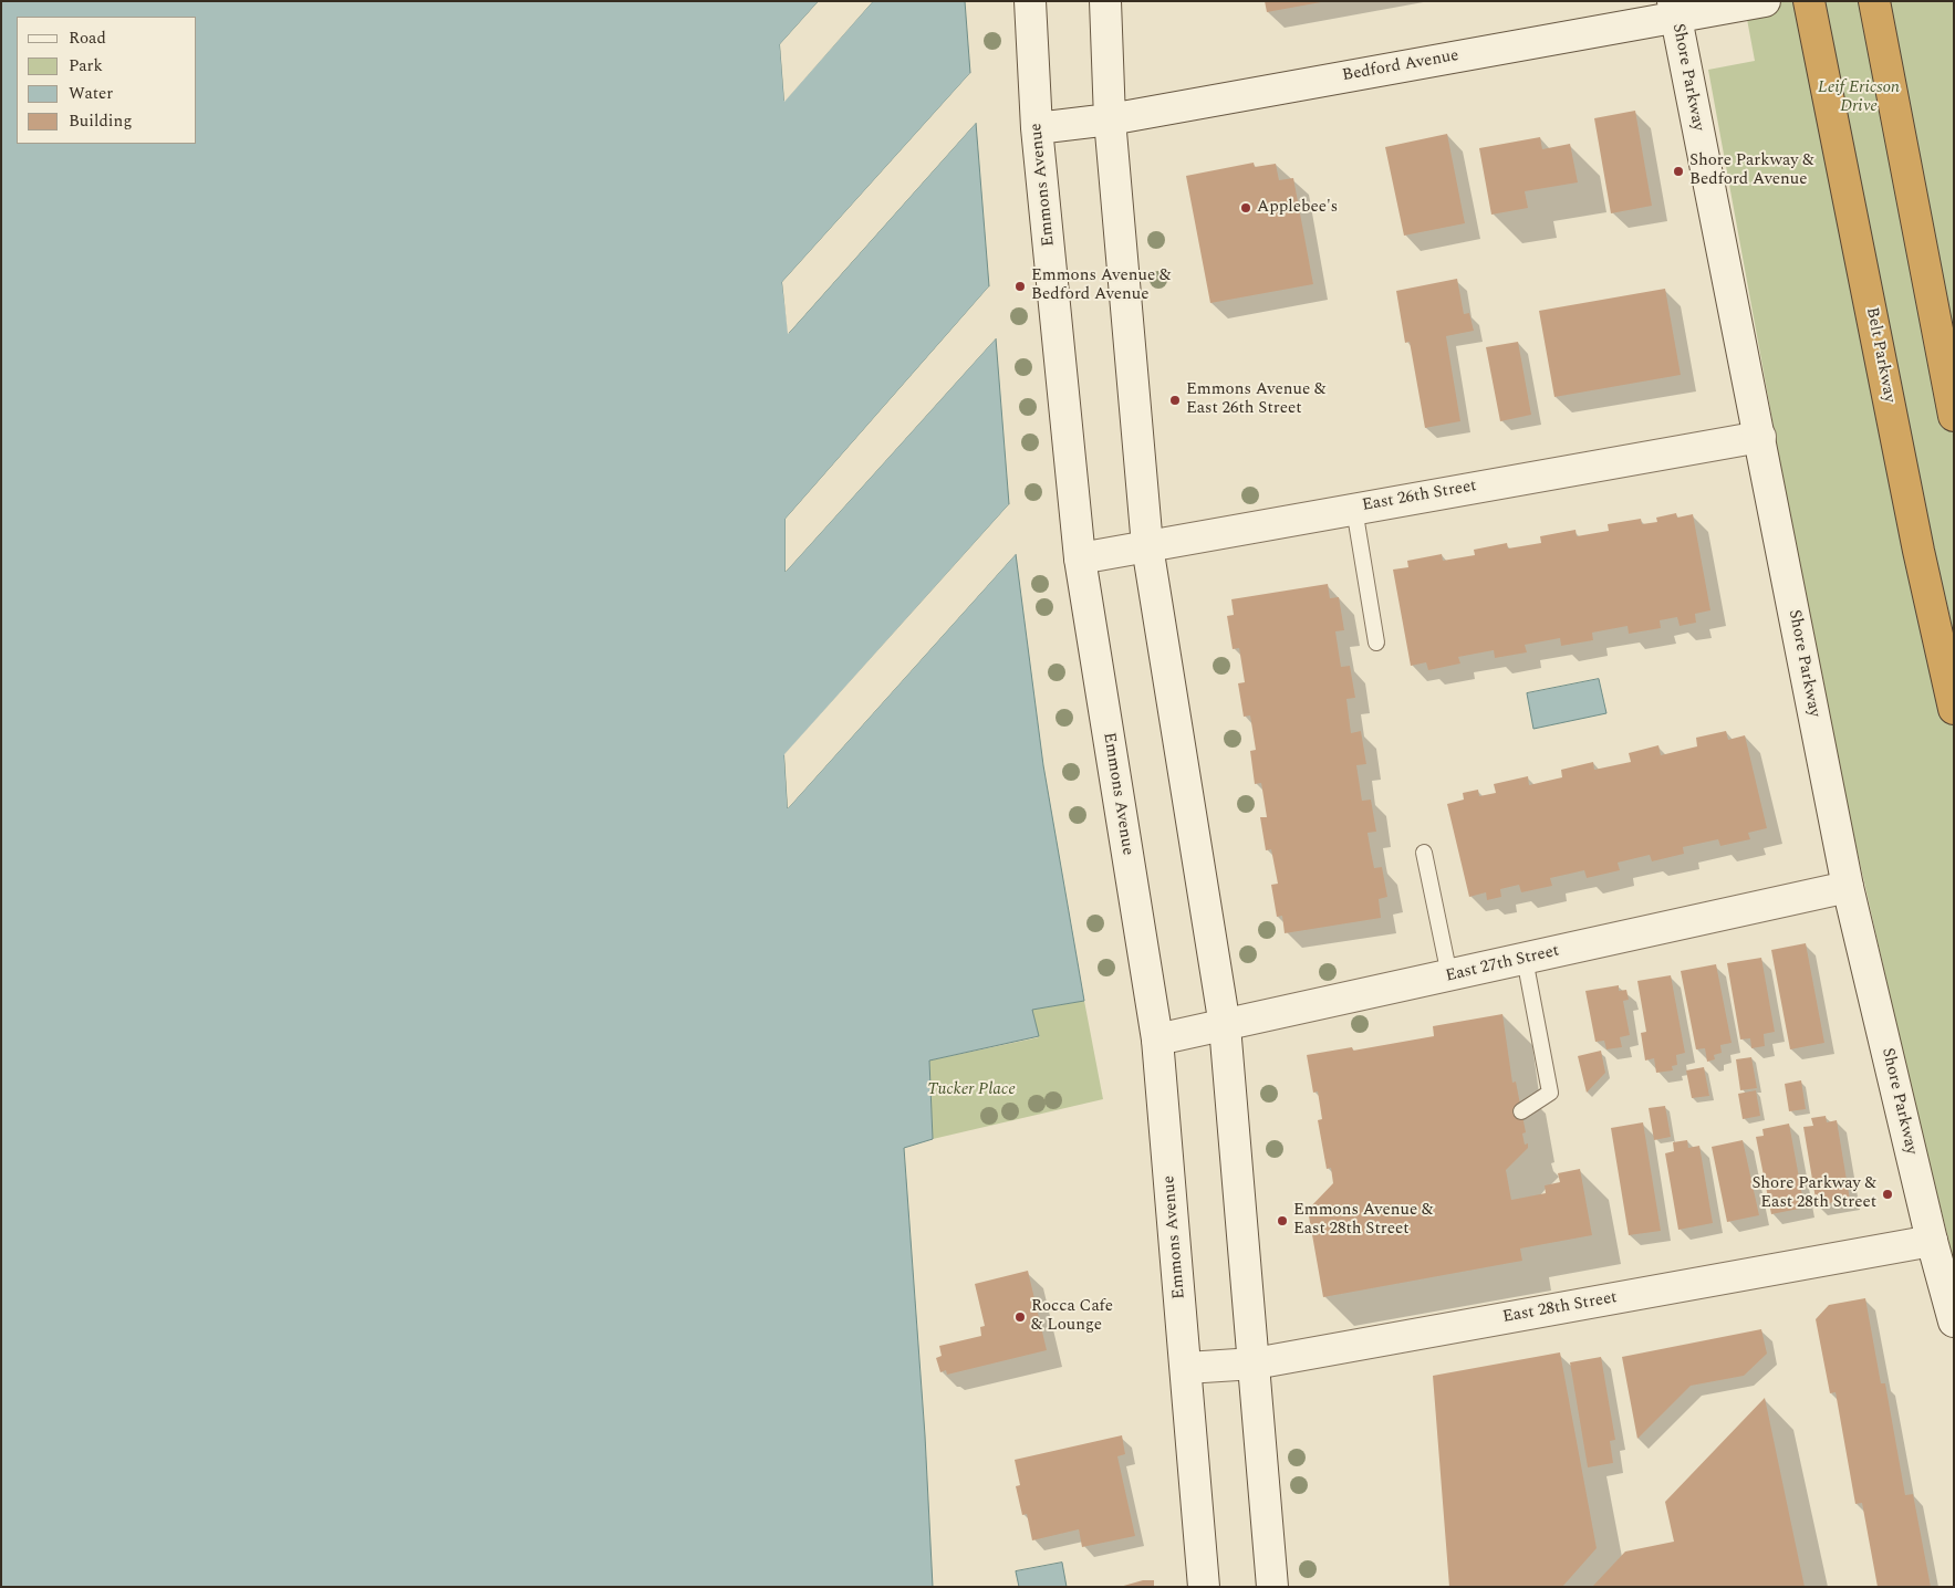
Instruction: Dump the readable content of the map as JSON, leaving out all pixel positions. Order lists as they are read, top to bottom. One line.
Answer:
{"streets":{"highway":["Belt Parkway"],"main road":["Bedford Avenue","Shore Parkway","Emmons Avenue","East 26th Street","East 27th Street","East 28th Street"]},"crossings":[["Bedford Avenue","Shore Parkway"],["Bedford Avenue","Emmons Avenue"],["Shore Parkway","East 26th Street"],["Shore Parkway","East 27th Street"],["Shore Parkway","East 28th Street"],["Emmons Avenue","East 26th Street"],["Emmons Avenue","East 27th Street"],["Emmons Avenue","East 28th Street"]],"parks":["Leif Ericson Drive","Tucker Place"],"places":["Shore Parkway & Bedford Avenue","Applebee's","Emmons Avenue & Bedford Avenue","Emmons Avenue & East 26th Street","Shore Parkway & East 28th Street","Emmons Avenue & East 28th Street","Rocca Cafe & Lounge"],"legend":["Road","Park","Water","Building"]}
